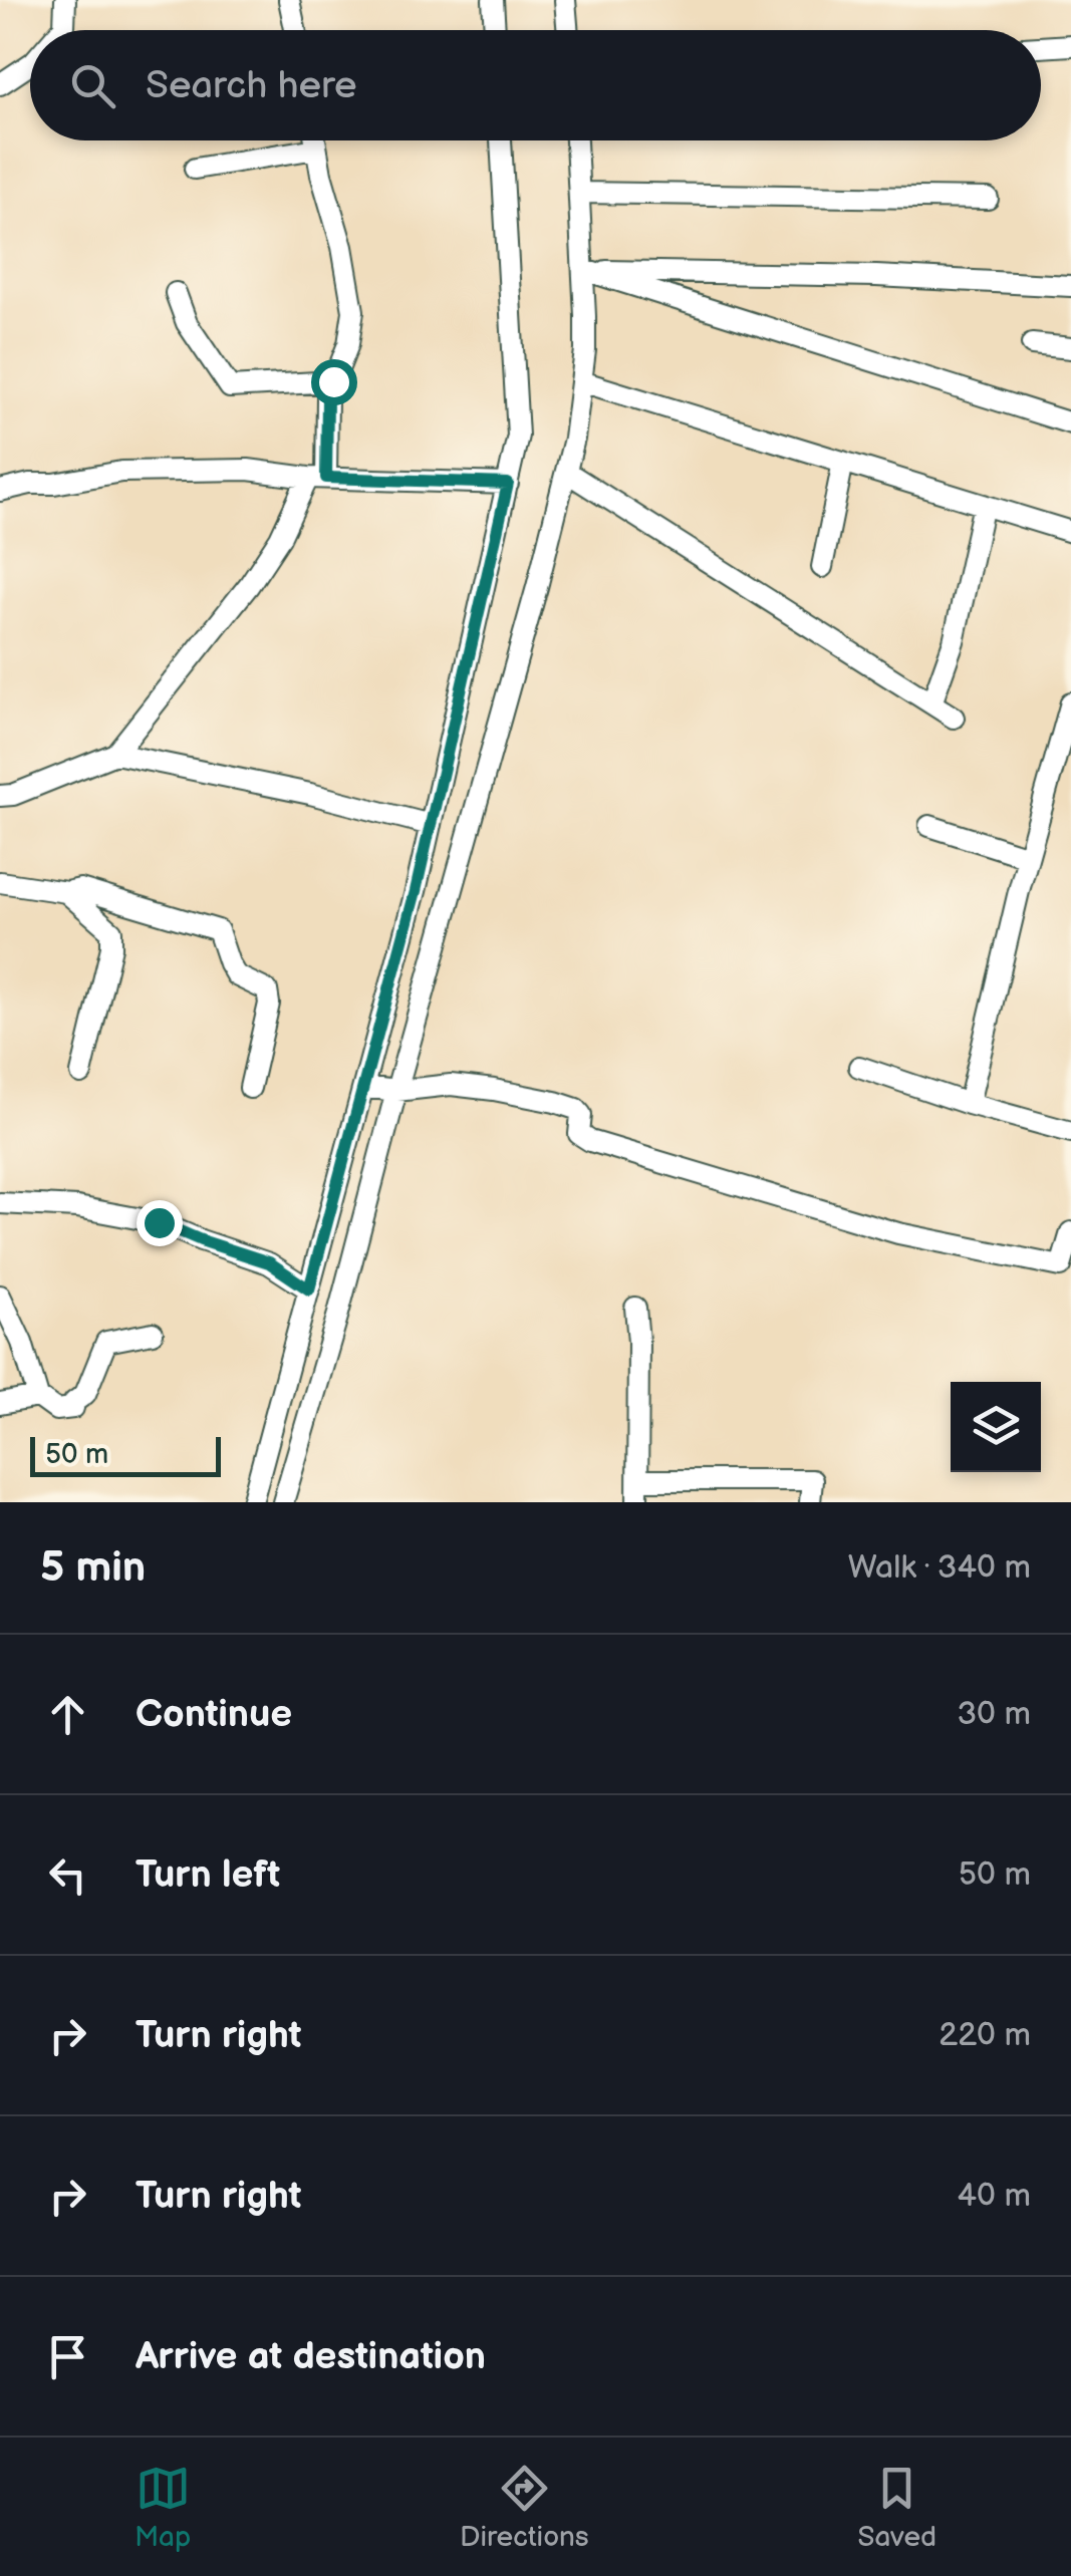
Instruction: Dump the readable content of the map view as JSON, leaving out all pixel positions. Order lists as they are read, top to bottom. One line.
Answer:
{"scale_bar":"50 m","page":{"search":"Search here","scale":"50 m","heading":["5 min","Walk · 340 m"],"list":[["Continue","30 m"],["Turn left","50 m"],["Turn right","220 m"],["Turn right","40 m"],"Arrive at destination"],"nav":["Map","Directions","Saved"]}}
